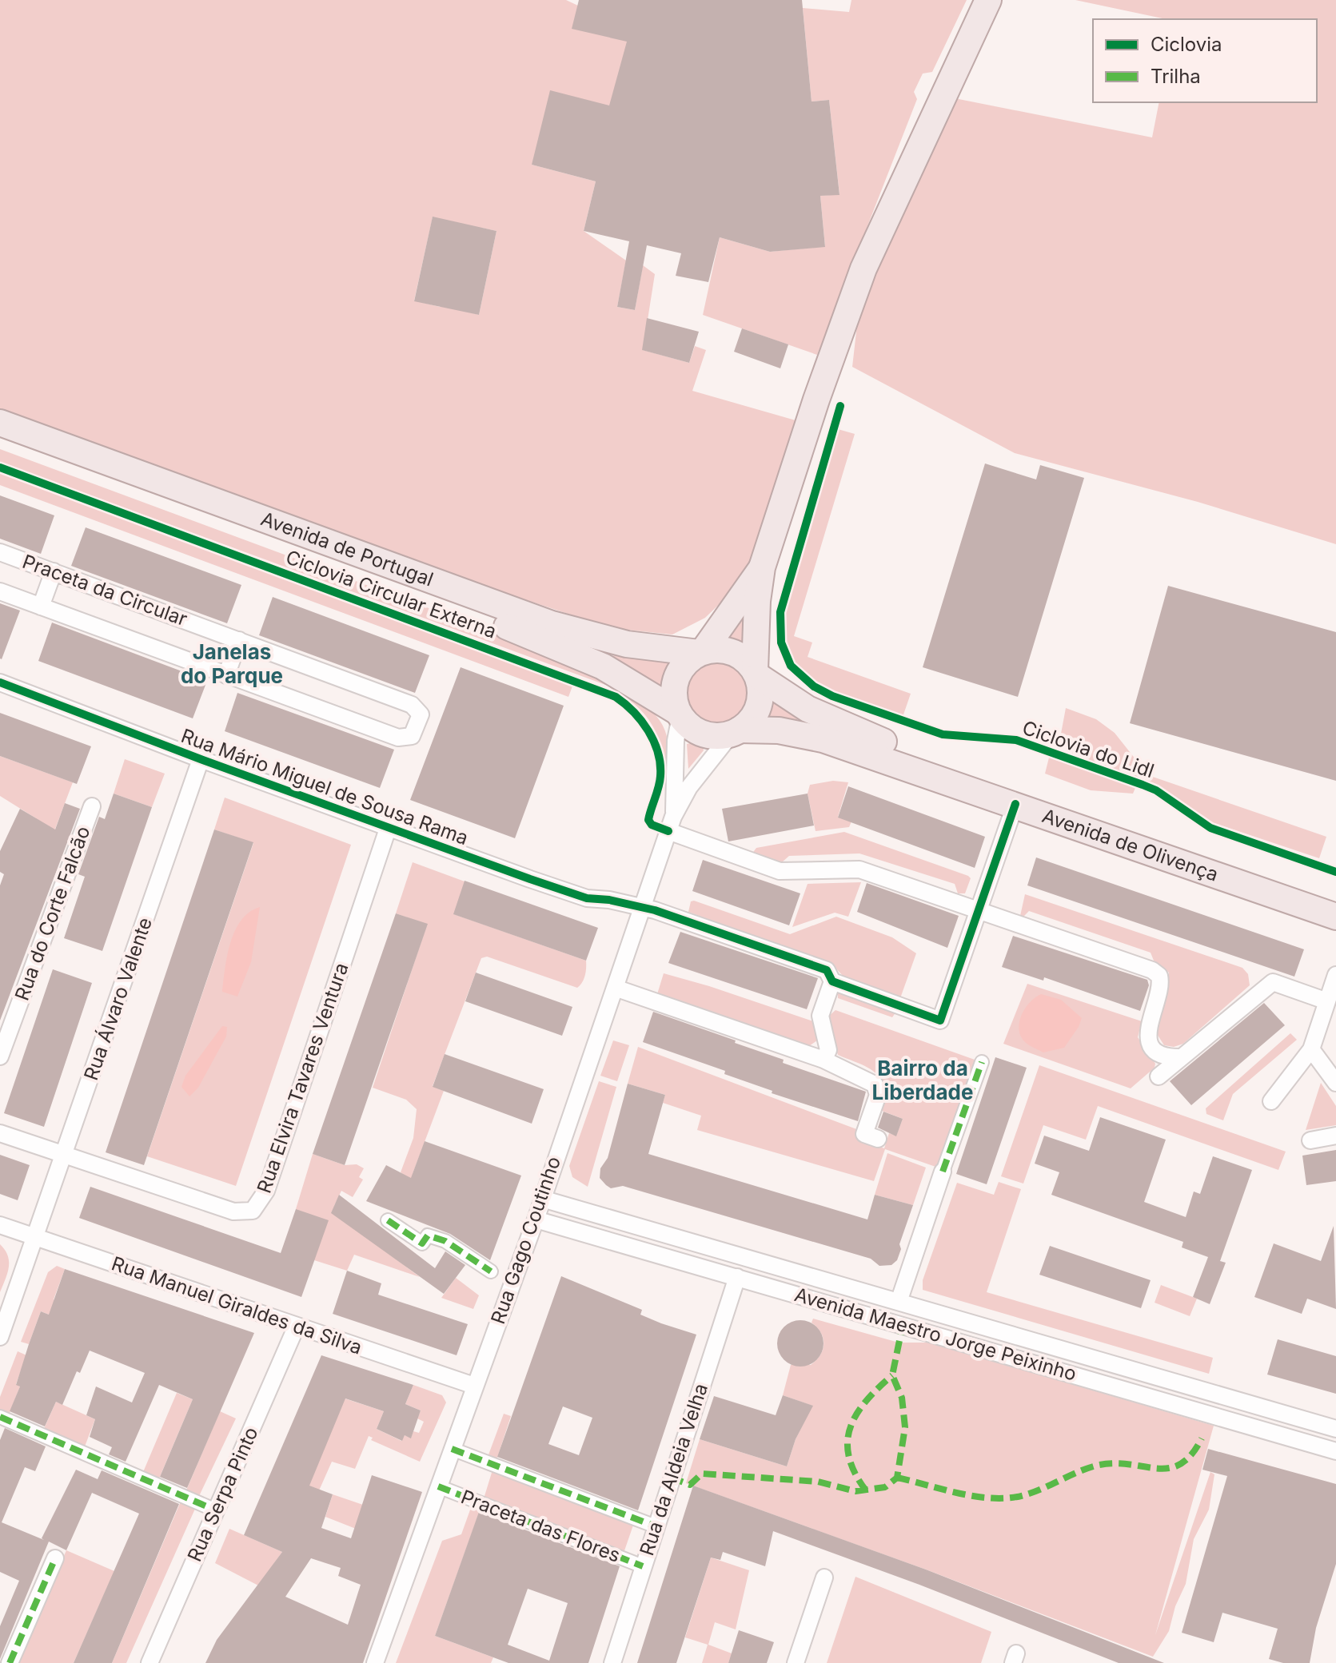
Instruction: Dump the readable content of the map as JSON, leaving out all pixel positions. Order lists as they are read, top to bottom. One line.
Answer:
{"streets":{"main road":["Avenida de Portugal","Avenida de Olivença"],"street":["Praceta da Circular","Rua Mário Miguel de Sousa Rama","Rua do Corte Falcão","Rua Álvaro Valente","Rua Elvira Tavares Ventura","Rua Gago Coutinho","Rua Manuel Giraldes da Silva","Avenida Maestro Jorge Peixinho","Rua da Aldeia Velha","Rua Serpa Pinto","Praceta das Flores"],"cycle path":["Ciclovia Circular Externa","Ciclovia do Lidl"]},"crossings":[["Avenida de Portugal","Avenida de Olivença"],["Avenida de Portugal","Rua Gago Coutinho"],["Rua Mário Miguel de Sousa Rama","Rua Álvaro Valente"],["Rua Mário Miguel de Sousa Rama","Rua Elvira Tavares Ventura"],["Rua Mário Miguel de Sousa Rama","Rua Gago Coutinho"],["Avenida de Olivença","Rua Gago Coutinho"],["Rua Álvaro Valente","Rua Elvira Tavares Ventura"],["Rua Álvaro Valente","Rua Manuel Giraldes da Silva"],["Rua Gago Coutinho","Rua Manuel Giraldes da Silva"],["Rua Gago Coutinho","Avenida Maestro Jorge Peixinho"],["Rua Gago Coutinho","Praceta das Flores"],["Rua Manuel Giraldes da Silva","Rua Serpa Pinto"],["Avenida Maestro Jorge Peixinho","Rua da Aldeia Velha"],["Rua da Aldeia Velha","Praceta das Flores"]],"districts":["Janelas do Parque","Bairro da Liberdade"],"legend":["Ciclovia","Trilha"]}
